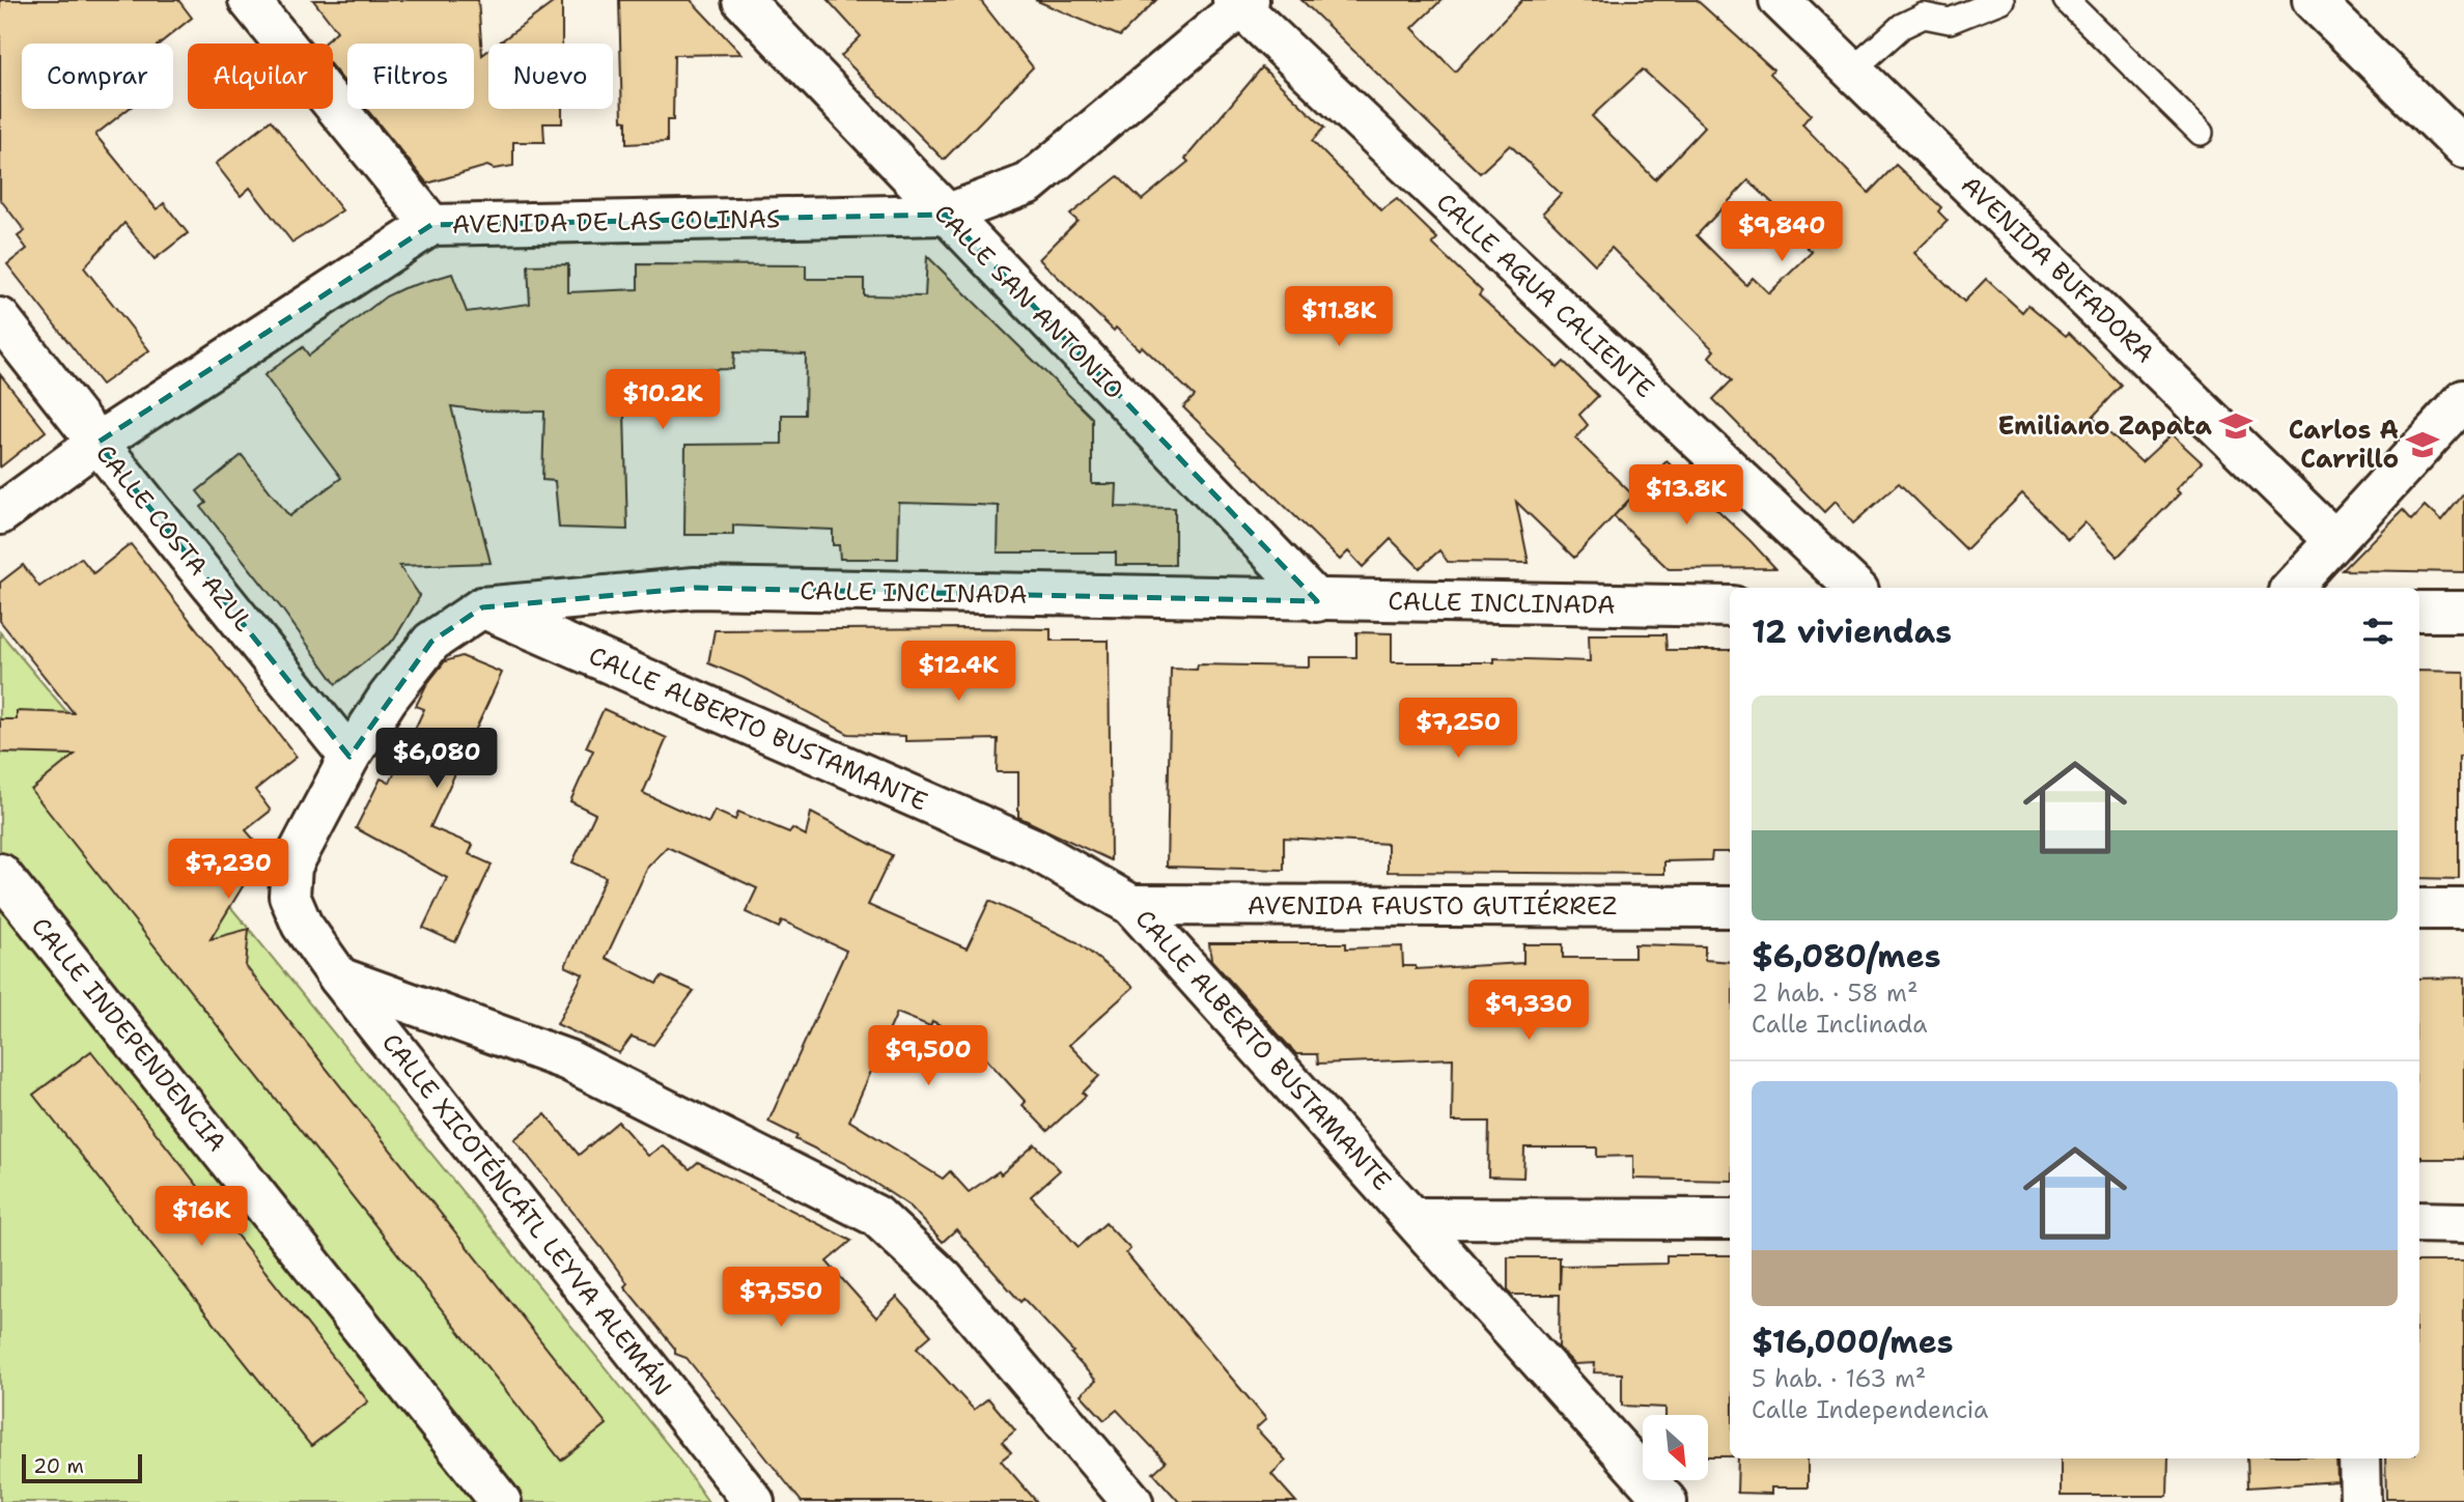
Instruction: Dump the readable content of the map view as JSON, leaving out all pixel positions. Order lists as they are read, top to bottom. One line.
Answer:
{"streets":{"street":["AVENIDA DE LAS COLINAS","AVENIDA BUFADORA","CALLE AGUA CALIENTE","CALLE SAN ANTONIO","CALLE COSTA AZUL","CALLE INCLINADA","CALLE ALBERTO BUSTAMANTE","AVENIDA FAUSTO GUTIÉRREZ","CALLE INDEPENDENCIA","CALLE XICOTÉNCÁTL LEYVA ALEMÁN"]},"crossings":[["AVENIDA DE LAS COLINAS","CALLE AGUA CALIENTE"],["AVENIDA DE LAS COLINAS","CALLE SAN ANTONIO"],["AVENIDA DE LAS COLINAS","CALLE COSTA AZUL"],["CALLE SAN ANTONIO","CALLE INCLINADA"],["CALLE COSTA AZUL","CALLE INCLINADA"],["CALLE INCLINADA","CALLE ALBERTO BUSTAMANTE"],["CALLE INCLINADA","CALLE XICOTÉNCÁTL LEYVA ALEMÁN"],["CALLE ALBERTO BUSTAMANTE","AVENIDA FAUSTO GUTIÉRREZ"]],"places":{"school or university":["Emiliano Zapata","Carlos A Carrillo"]},"scale_bar":"20 m","north":"bottom right","page":{"chip":["Comprar","Alquilar","Filtros","Nuevo"],"price":["$9,840","$11.8K","$10.2K","$13.8K","$12.4K","$7,250","$6,080","$7,230","$9,330","$9,500","$16K","$7,550"],"heading":"12 viviendas","list":[{"name":"$6,080/mes","note":"2 hab. · 58 m² · Calle Inclinada"},{"name":"$16,000/mes","note":"5 hab. · 163 m² · Calle Independencia"}],"scale":"20 m"}}
